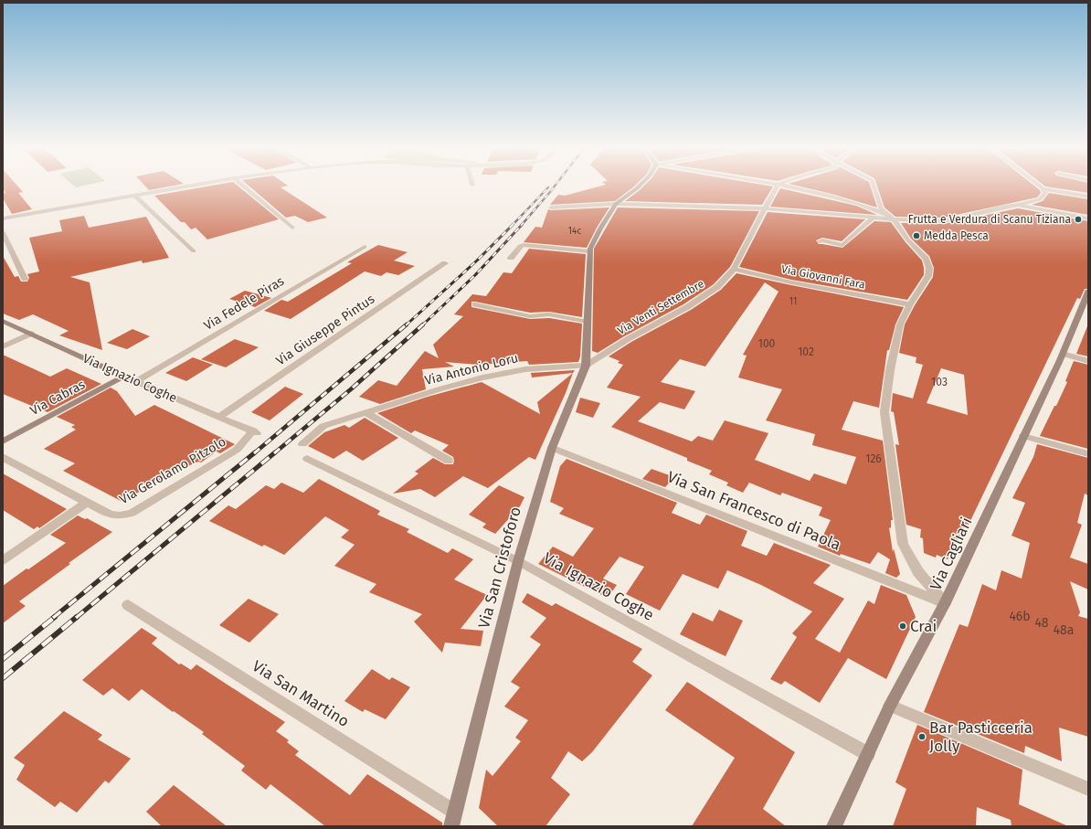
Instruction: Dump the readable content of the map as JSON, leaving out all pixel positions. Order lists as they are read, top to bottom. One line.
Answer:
{"streets":{"street":["Via Giovanni Fara","Via Fedele Piras","Via Venti Settembre","Via Giuseppe Pintus","Via Antonio Loru","Via Ignazio Coghe","Via Cabras","Via Gerolamo Pitzolo","Via San Francesco di Paola","Via Cagliari","Via San Cristoforo","Via San Martino"]},"crossings":[["Via Giovanni Fara","Via Venti Settembre"],["Via Fedele Piras","Via Ignazio Coghe"],["Via Venti Settembre","Via Antonio Loru"],["Via Venti Settembre","Via San Cristoforo"],["Via Giuseppe Pintus","Via Ignazio Coghe"],["Via Antonio Loru","Via San Cristoforo"],["Via Ignazio Coghe","Via Cabras"],["Via Ignazio Coghe","Via Gerolamo Pitzolo"],["Via Ignazio Coghe","Via Cagliari"],["Via Ignazio Coghe","Via San Cristoforo"],["Via San Francesco di Paola","Via Cagliari"],["Via San Francesco di Paola","Via San Cristoforo"],["Via San Cristoforo","Via San Martino"]],"places":["Frutta e Verdura di Scanu Tiziana","Medda Pesca","Crai","Bar Pasticceria Jolly"],"house_numbers":["14c","11","100","102","103","126","46b","48","48a"]}
